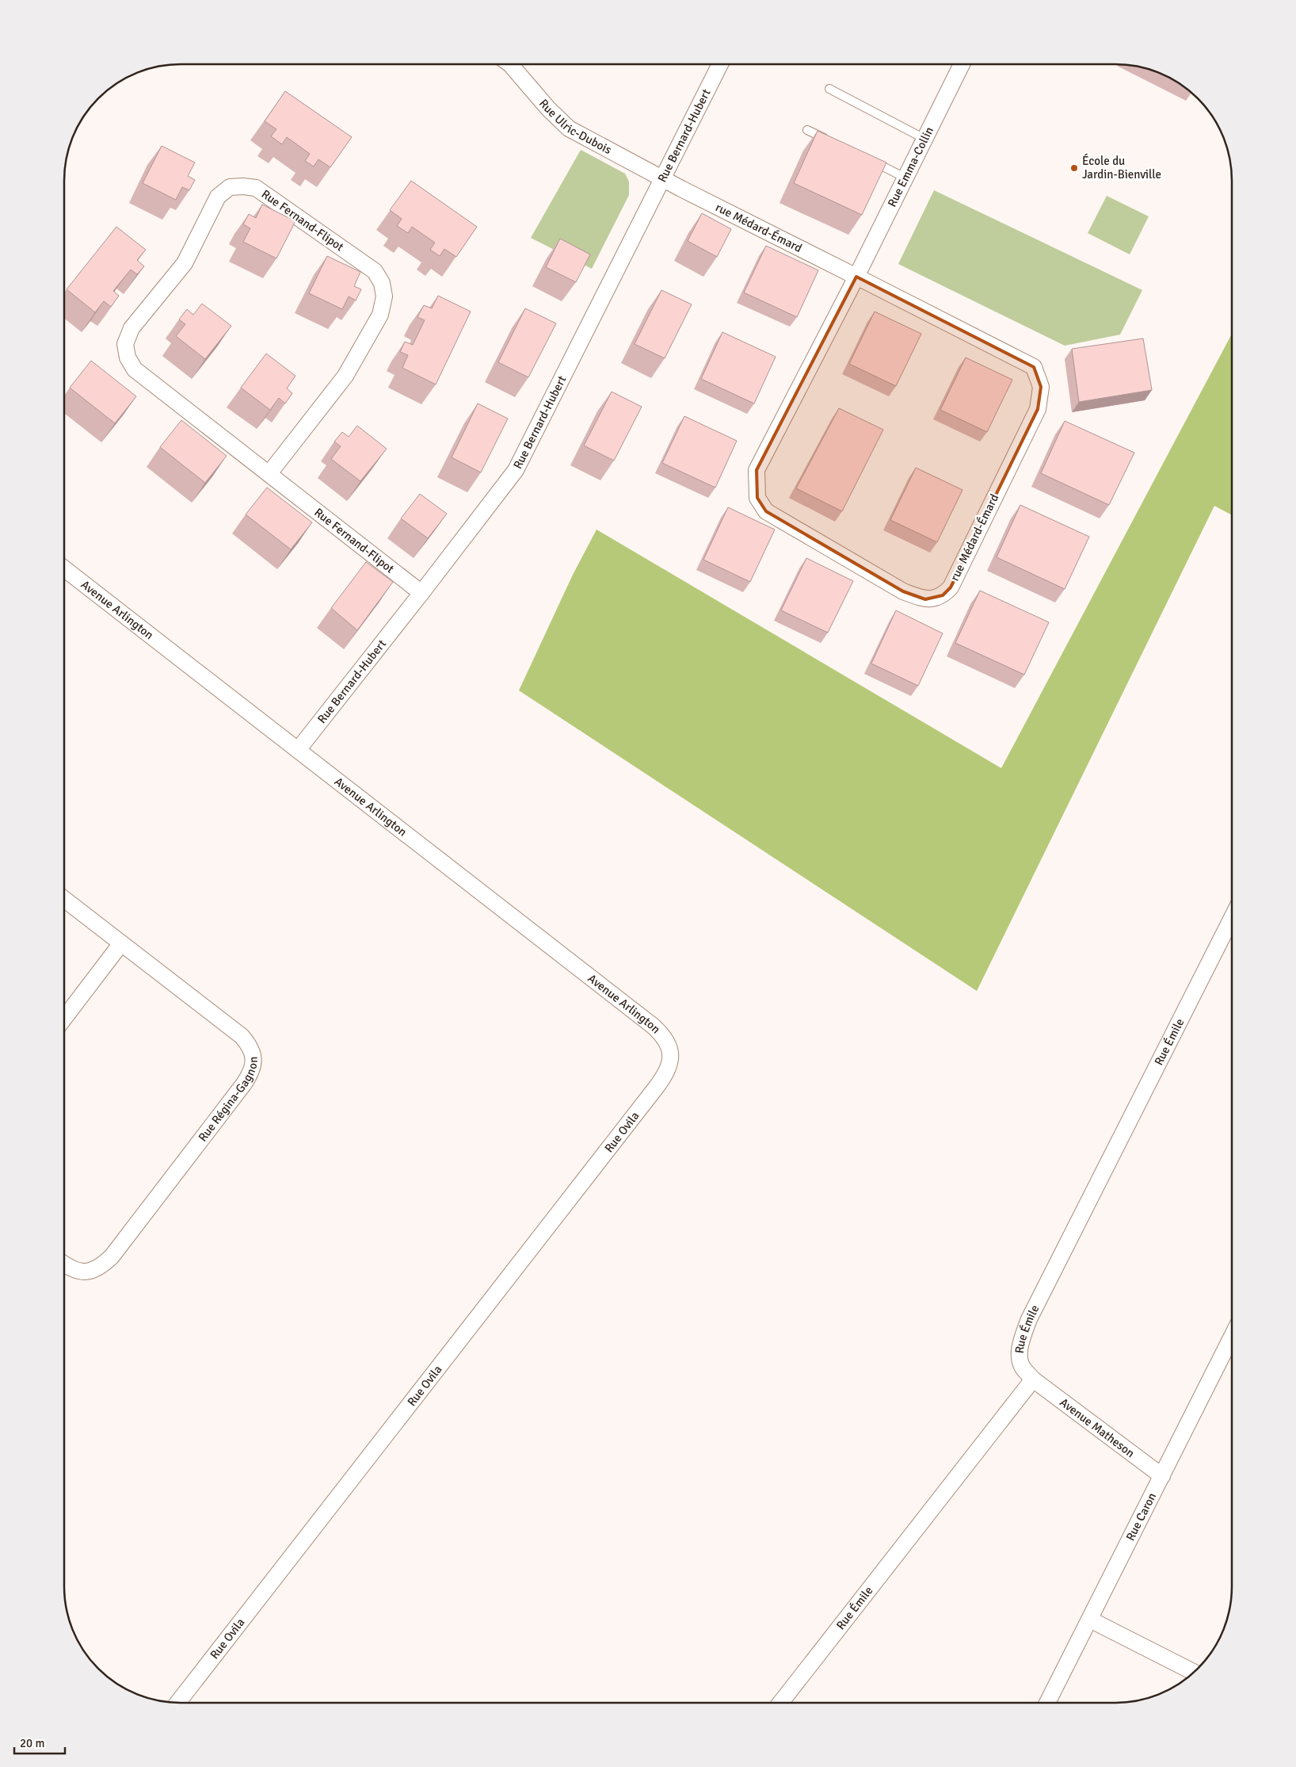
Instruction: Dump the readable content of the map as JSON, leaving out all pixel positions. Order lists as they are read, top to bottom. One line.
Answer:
{"streets":{"street":["Rue Ulric-Dubois","Rue Bernard-Hubert","Rue Emma-Collin","Rue Fernand-Flipot","rue Médard-Émard","Avenue Arlington","Rue Émile","Rue Régina-Gagnon","Rue Ovila","Avenue Matheson","Rue Caron"]},"crossings":[["Rue Ulric-Dubois","Rue Bernard-Hubert"],["Rue Ulric-Dubois","rue Médard-Émard"],["Rue Bernard-Hubert","Rue Fernand-Flipot"],["Rue Bernard-Hubert","rue Médard-Émard"],["Rue Bernard-Hubert","Avenue Arlington"],["Rue Emma-Collin","rue Médard-Émard"],["Avenue Arlington","Rue Ovila"],["Rue Émile","Avenue Matheson"],["Avenue Matheson","Rue Caron"]],"places":["École du Jardin-Bienville"],"scale_bar":"20 m"}
